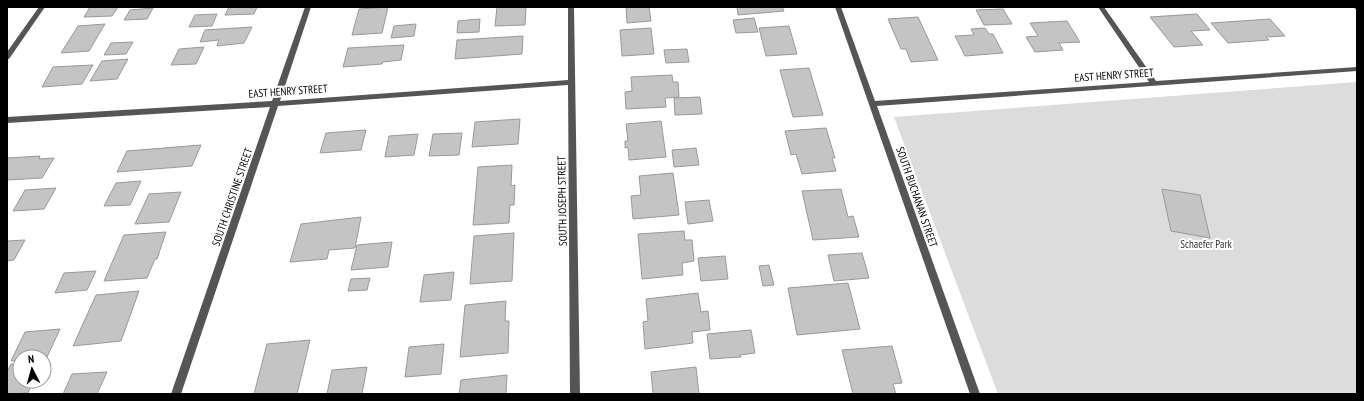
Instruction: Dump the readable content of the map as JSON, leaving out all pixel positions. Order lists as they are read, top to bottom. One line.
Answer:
{"streets":{"street":["EAST HENRY STREET","SOUTH CHRISTINE STREET","SOUTH BUCHANAN STREET","SOUTH JOSEPH STREET"]},"crossings":[["EAST HENRY STREET","SOUTH CHRISTINE STREET"],["EAST HENRY STREET","SOUTH BUCHANAN STREET"],["EAST HENRY STREET","SOUTH JOSEPH STREET"]],"parks":["Schaefer Park"],"north":"top"}
